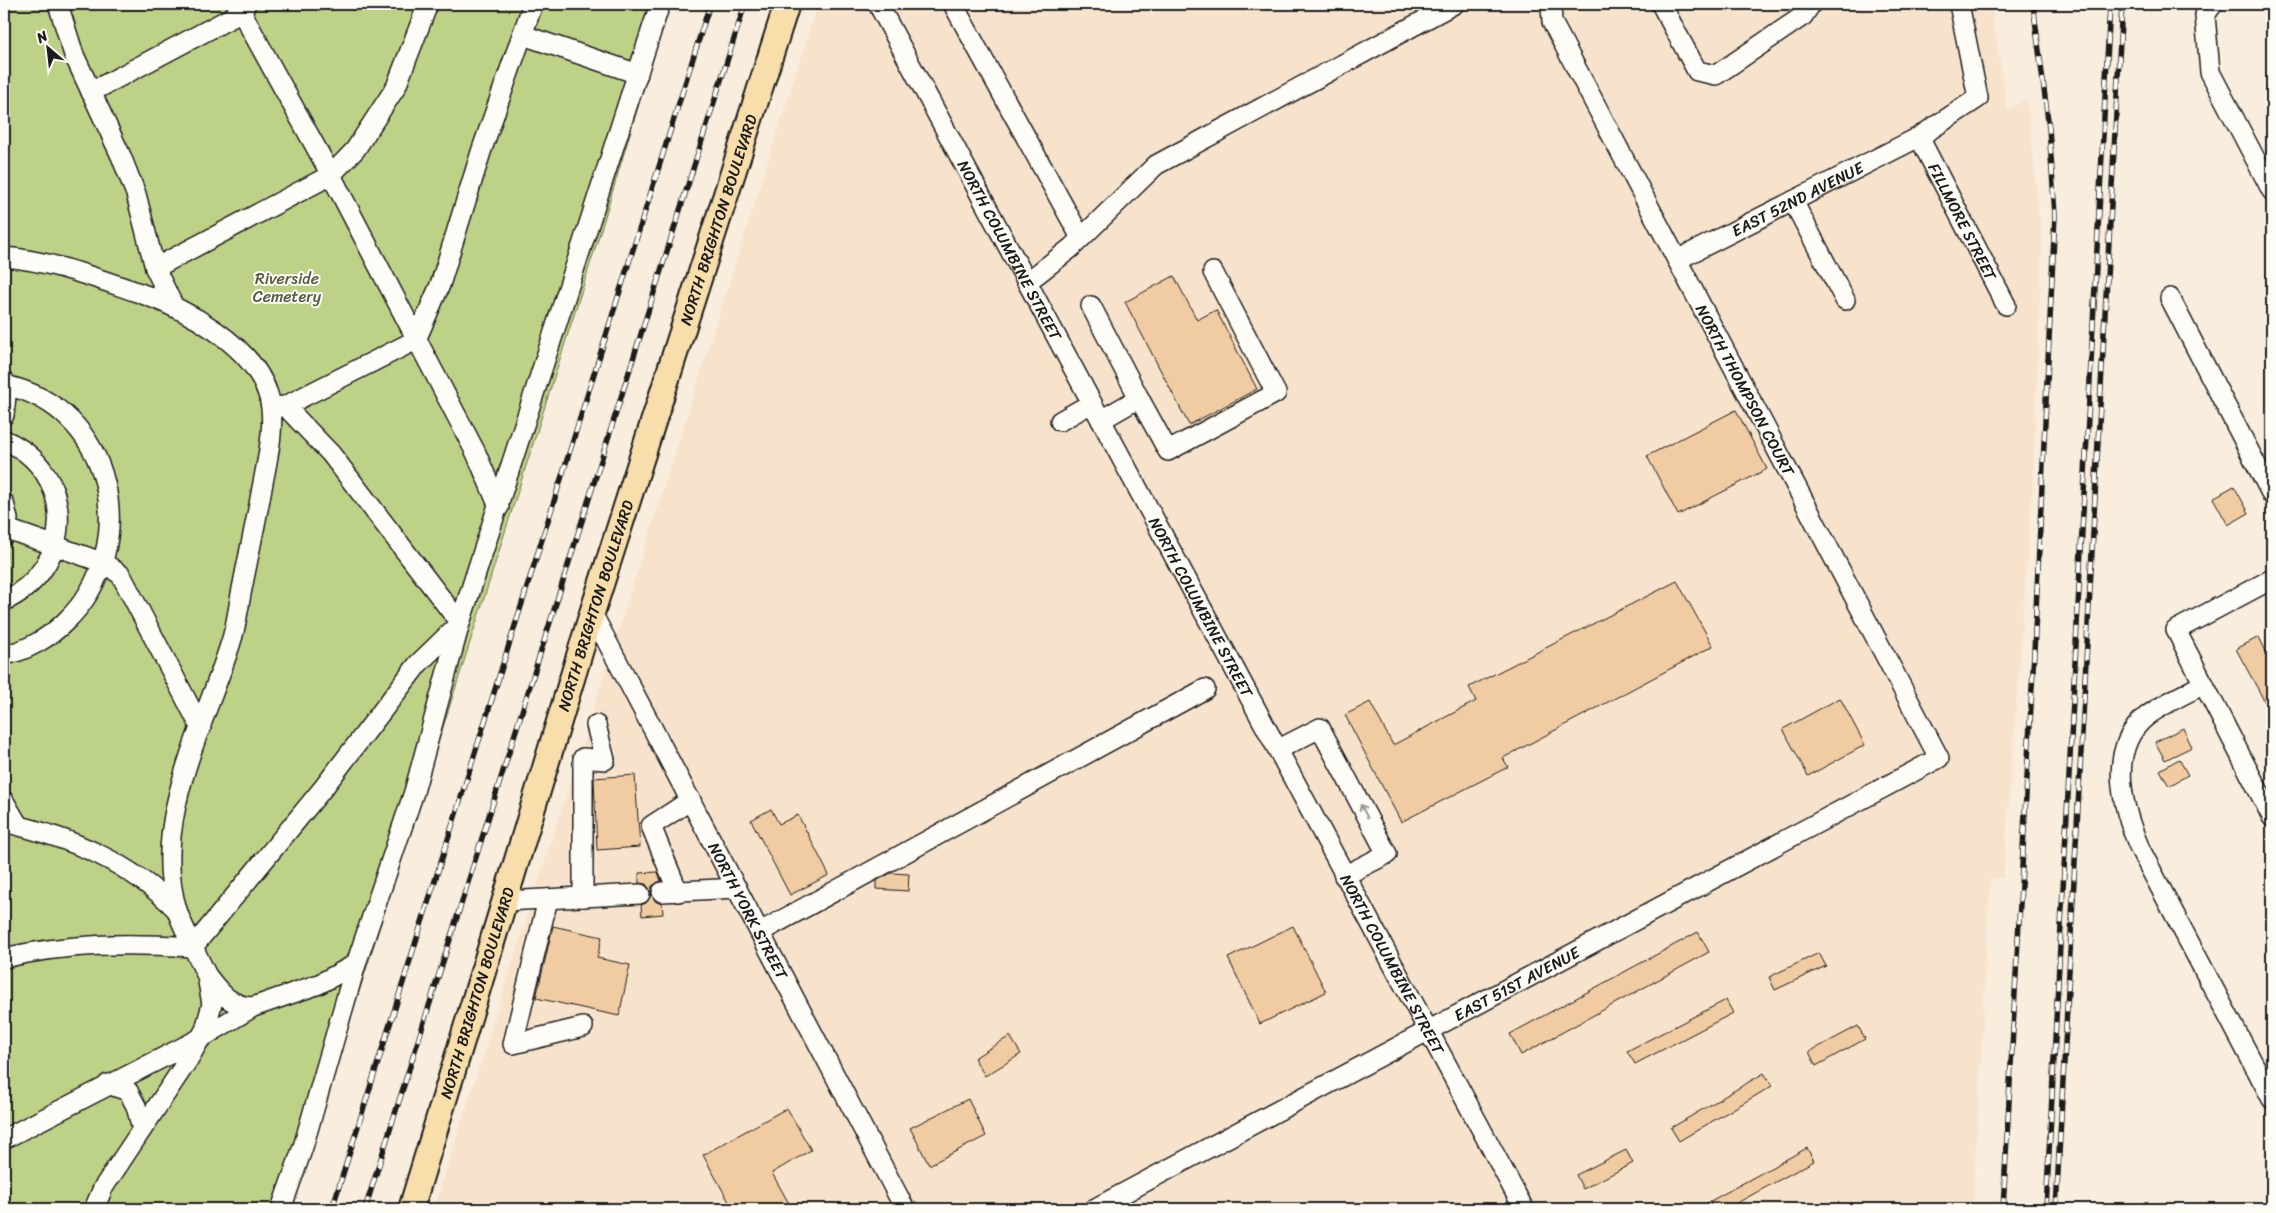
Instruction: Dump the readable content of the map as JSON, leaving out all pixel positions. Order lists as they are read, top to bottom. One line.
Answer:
{"streets":{"main road":["NORTH BRIGHTON BOULEVARD"],"street":["EAST 52ND AVENUE","FILLMORE STREET","NORTH COLUMBINE STREET","NORTH THOMPSON COURT","NORTH YORK STREET","EAST 51ST AVENUE"]},"crossings":[["EAST 52ND AVENUE","FILLMORE STREET"],["EAST 52ND AVENUE","NORTH THOMPSON COURT"],["NORTH BRIGHTON BOULEVARD","NORTH YORK STREET"],["NORTH COLUMBINE STREET","EAST 51ST AVENUE"],["NORTH THOMPSON COURT","EAST 51ST AVENUE"]],"parks":["Riverside Cemetery"],"north":"top left"}
